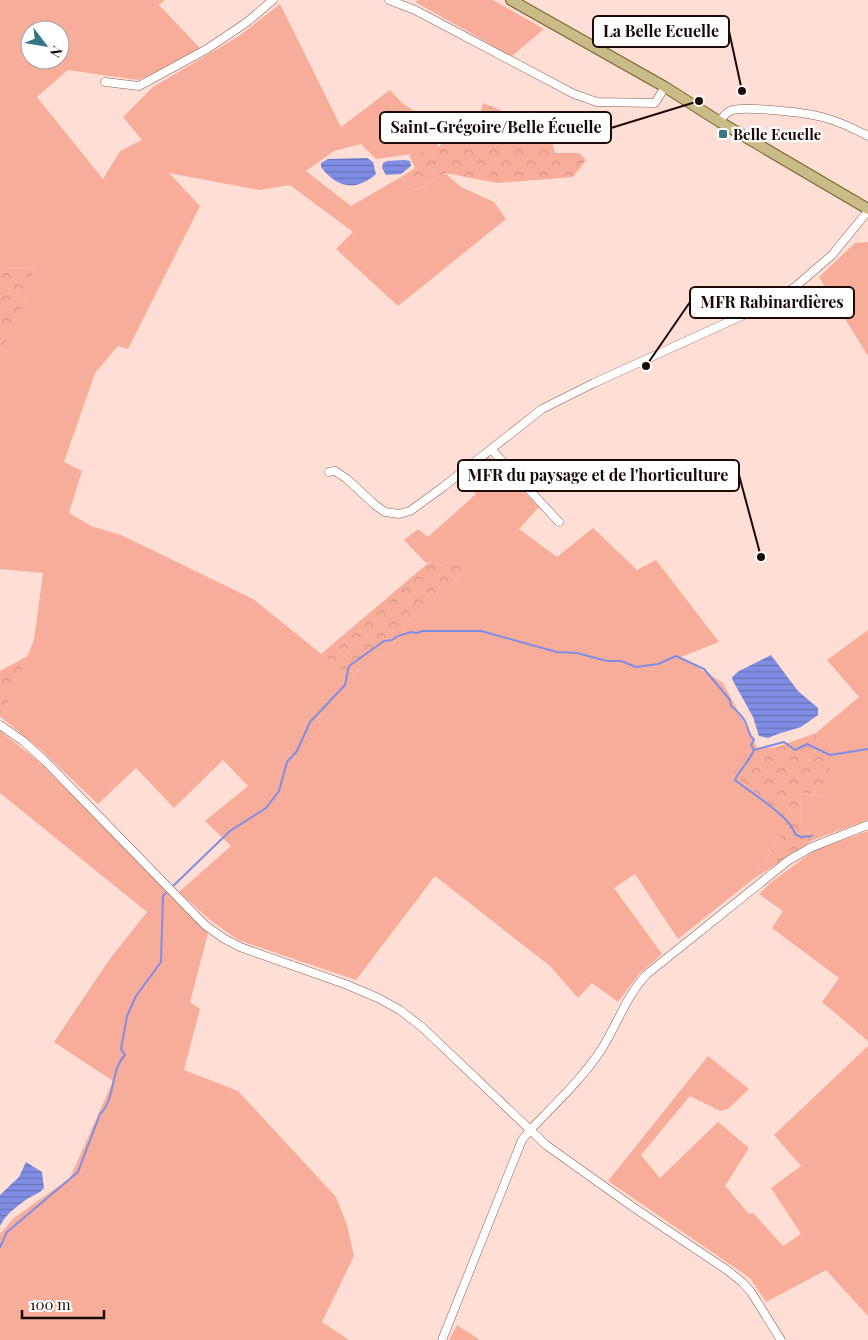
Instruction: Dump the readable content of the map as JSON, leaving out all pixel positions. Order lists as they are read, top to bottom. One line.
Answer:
{"places":{"other":["La Belle Ecuelle","Saint-Grégoire/Belle Écuelle","MFR Rabinardières","MFR du paysage et de l'horticulture"],"transit":["Belle Ecuelle"]},"scale_bar":"100 m","north":"bottom right"}
